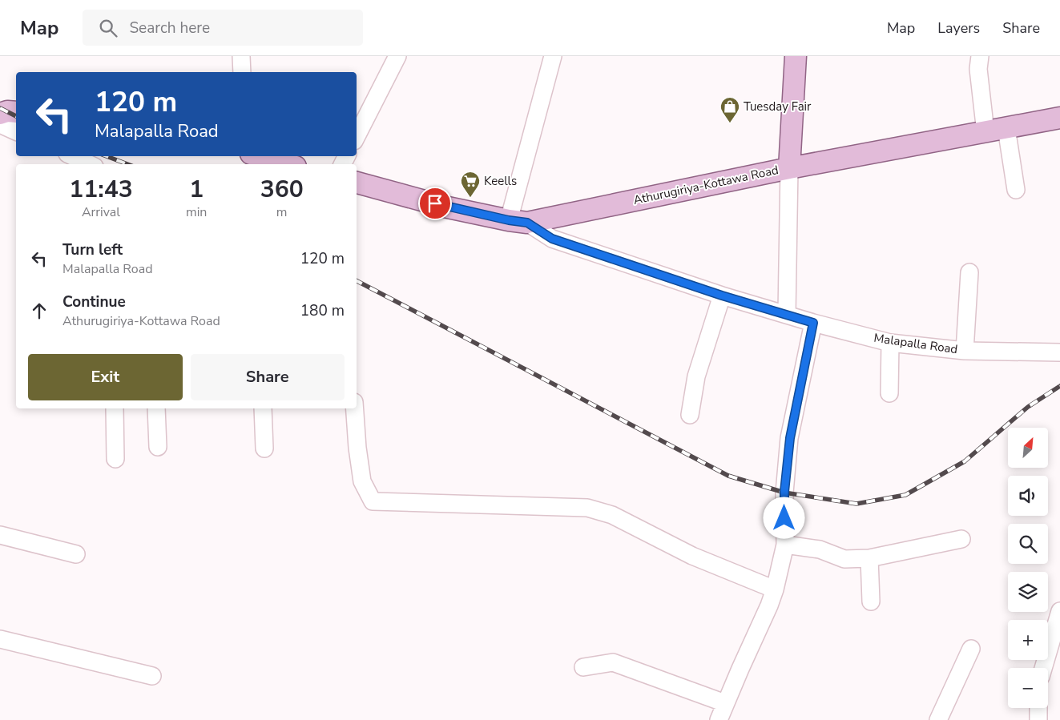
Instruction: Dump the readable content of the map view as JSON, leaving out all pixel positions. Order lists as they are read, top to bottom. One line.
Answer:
{"streets":{"main road":["Athurugiriya-Kottawa Road"],"street":["Malapalla Road"]},"crossings":[["Athurugiriya-Kottawa Road","Malapalla Road"]],"places":{"shop":["Tuesday Fair"],"supermarket":["Keells"]},"north":"top right","page":{"header":"Map","search":"Search here","nav":["Map","Layers","Share"],"turn":["120 m","Malapalla Road"],"eta":["11:43","Arrival","1","min","360","m"],"list":[{"name":"Turn left","note":"Malapalla Road","value":"120 m"},{"name":"Continue","note":"Athurugiriya-Kottawa Road","value":"180 m"}],"buttons":["Exit","Share"],"map_buttons":["+","−"]}}
